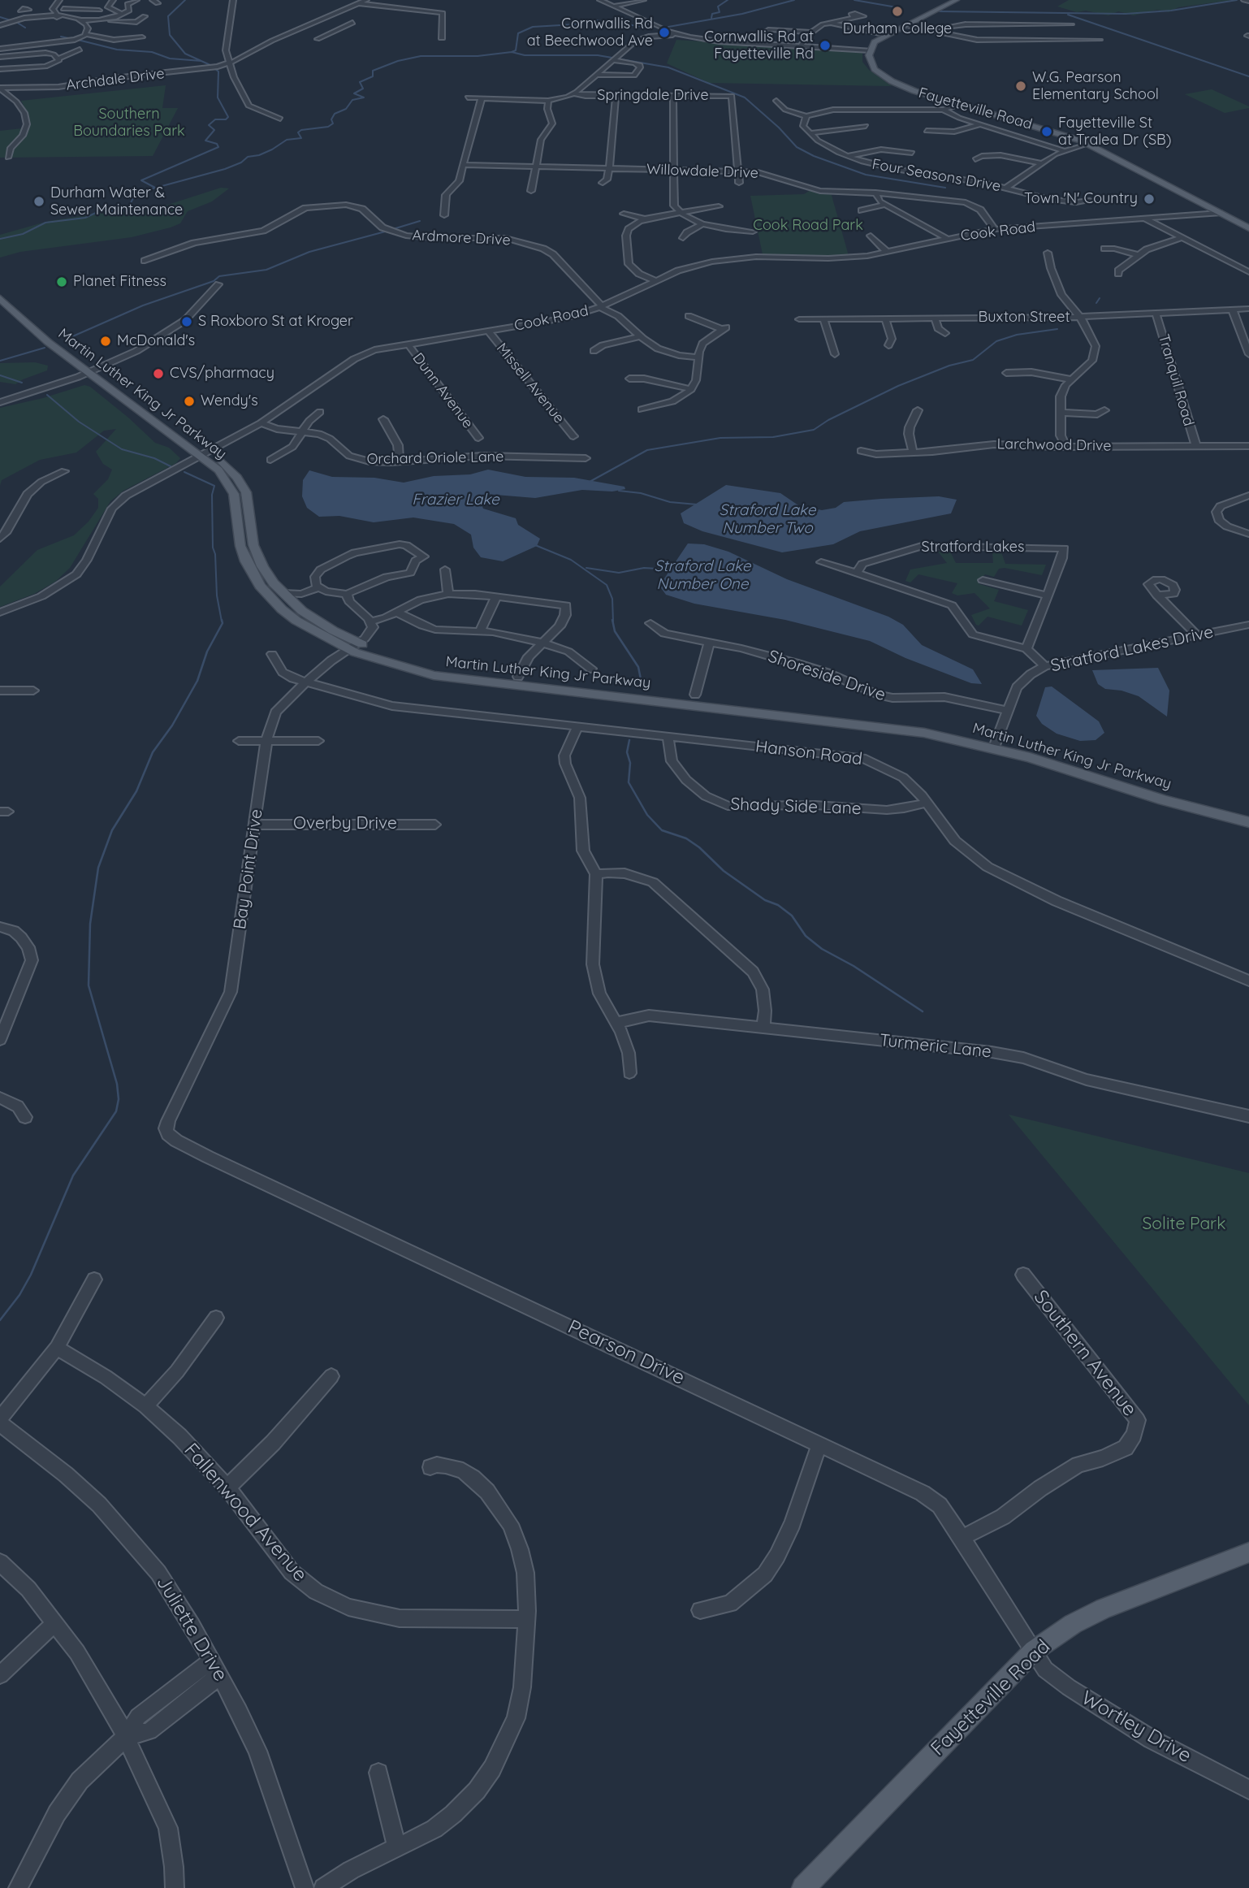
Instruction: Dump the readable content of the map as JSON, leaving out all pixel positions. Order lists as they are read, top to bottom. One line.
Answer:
{"streets":{"main road":["Fayetteville Road","Martin Luther King Jr Parkway"],"street":["Archdale Drive","Springdale Drive","Willowdale Drive","Four Seasons Drive","Cook Road","Ardmore Drive","Buxton Street","Tranquil Road","Missell Avenue","Dunn Avenue","Larchwood Drive","Orchard Oriole Lane","Stratford Lakes","Stratford Lakes Drive","Shoreside Drive","Hanson Road","Shady Side Lane","Overby Drive","Bay Point Drive","Turmeric Lane","Pearson Drive","Southern Avenue","Fallenwood Avenue","Juliette Drive","Wortley Drive"]},"crossings":[["Springdale Drive","Willowdale Drive"],["Fayetteville Road","Cook Road"],["Fayetteville Road","Pearson Drive"],["Fayetteville Road","Wortley Drive"],["Willowdale Drive","Cook Road"],["Cook Road","Ardmore Drive"],["Cook Road","Missell Avenue"],["Cook Road","Dunn Avenue"],["Cook Road","Martin Luther King Jr Parkway"],["Cook Road","Orchard Oriole Lane"],["Buxton Street","Tranquil Road"],["Tranquil Road","Larchwood Drive"],["Martin Luther King Jr Parkway","Stratford Lakes Drive"],["Martin Luther King Jr Parkway","Bay Point Drive"],["Stratford Lakes Drive","Shoreside Drive"],["Hanson Road","Shady Side Lane"],["Hanson Road","Bay Point Drive"],["Overby Drive","Bay Point Drive"],["Bay Point Drive","Pearson Drive"],["Pearson Drive","Southern Avenue"],["Pearson Drive","Wortley Drive"]],"water":["Frazier Lake","Straford Lake Number Two","Straford Lake Number One"],"parks":["Southern Boundaries Park","Cook Road Park","Solite Park"],"places":["Durham College","Cornwallis Rd at Beechwood Ave","Cornwallis Rd at Fayetteville Rd","W.G. Pearson Elementary School","Fayetteville St at Tralea Dr (SB)","Town 'N' Country","Durham Water & Sewer Maintenance","Planet Fitness","S Roxboro St at Kroger","McDonald's","CVS/pharmacy","Wendy's"]}
